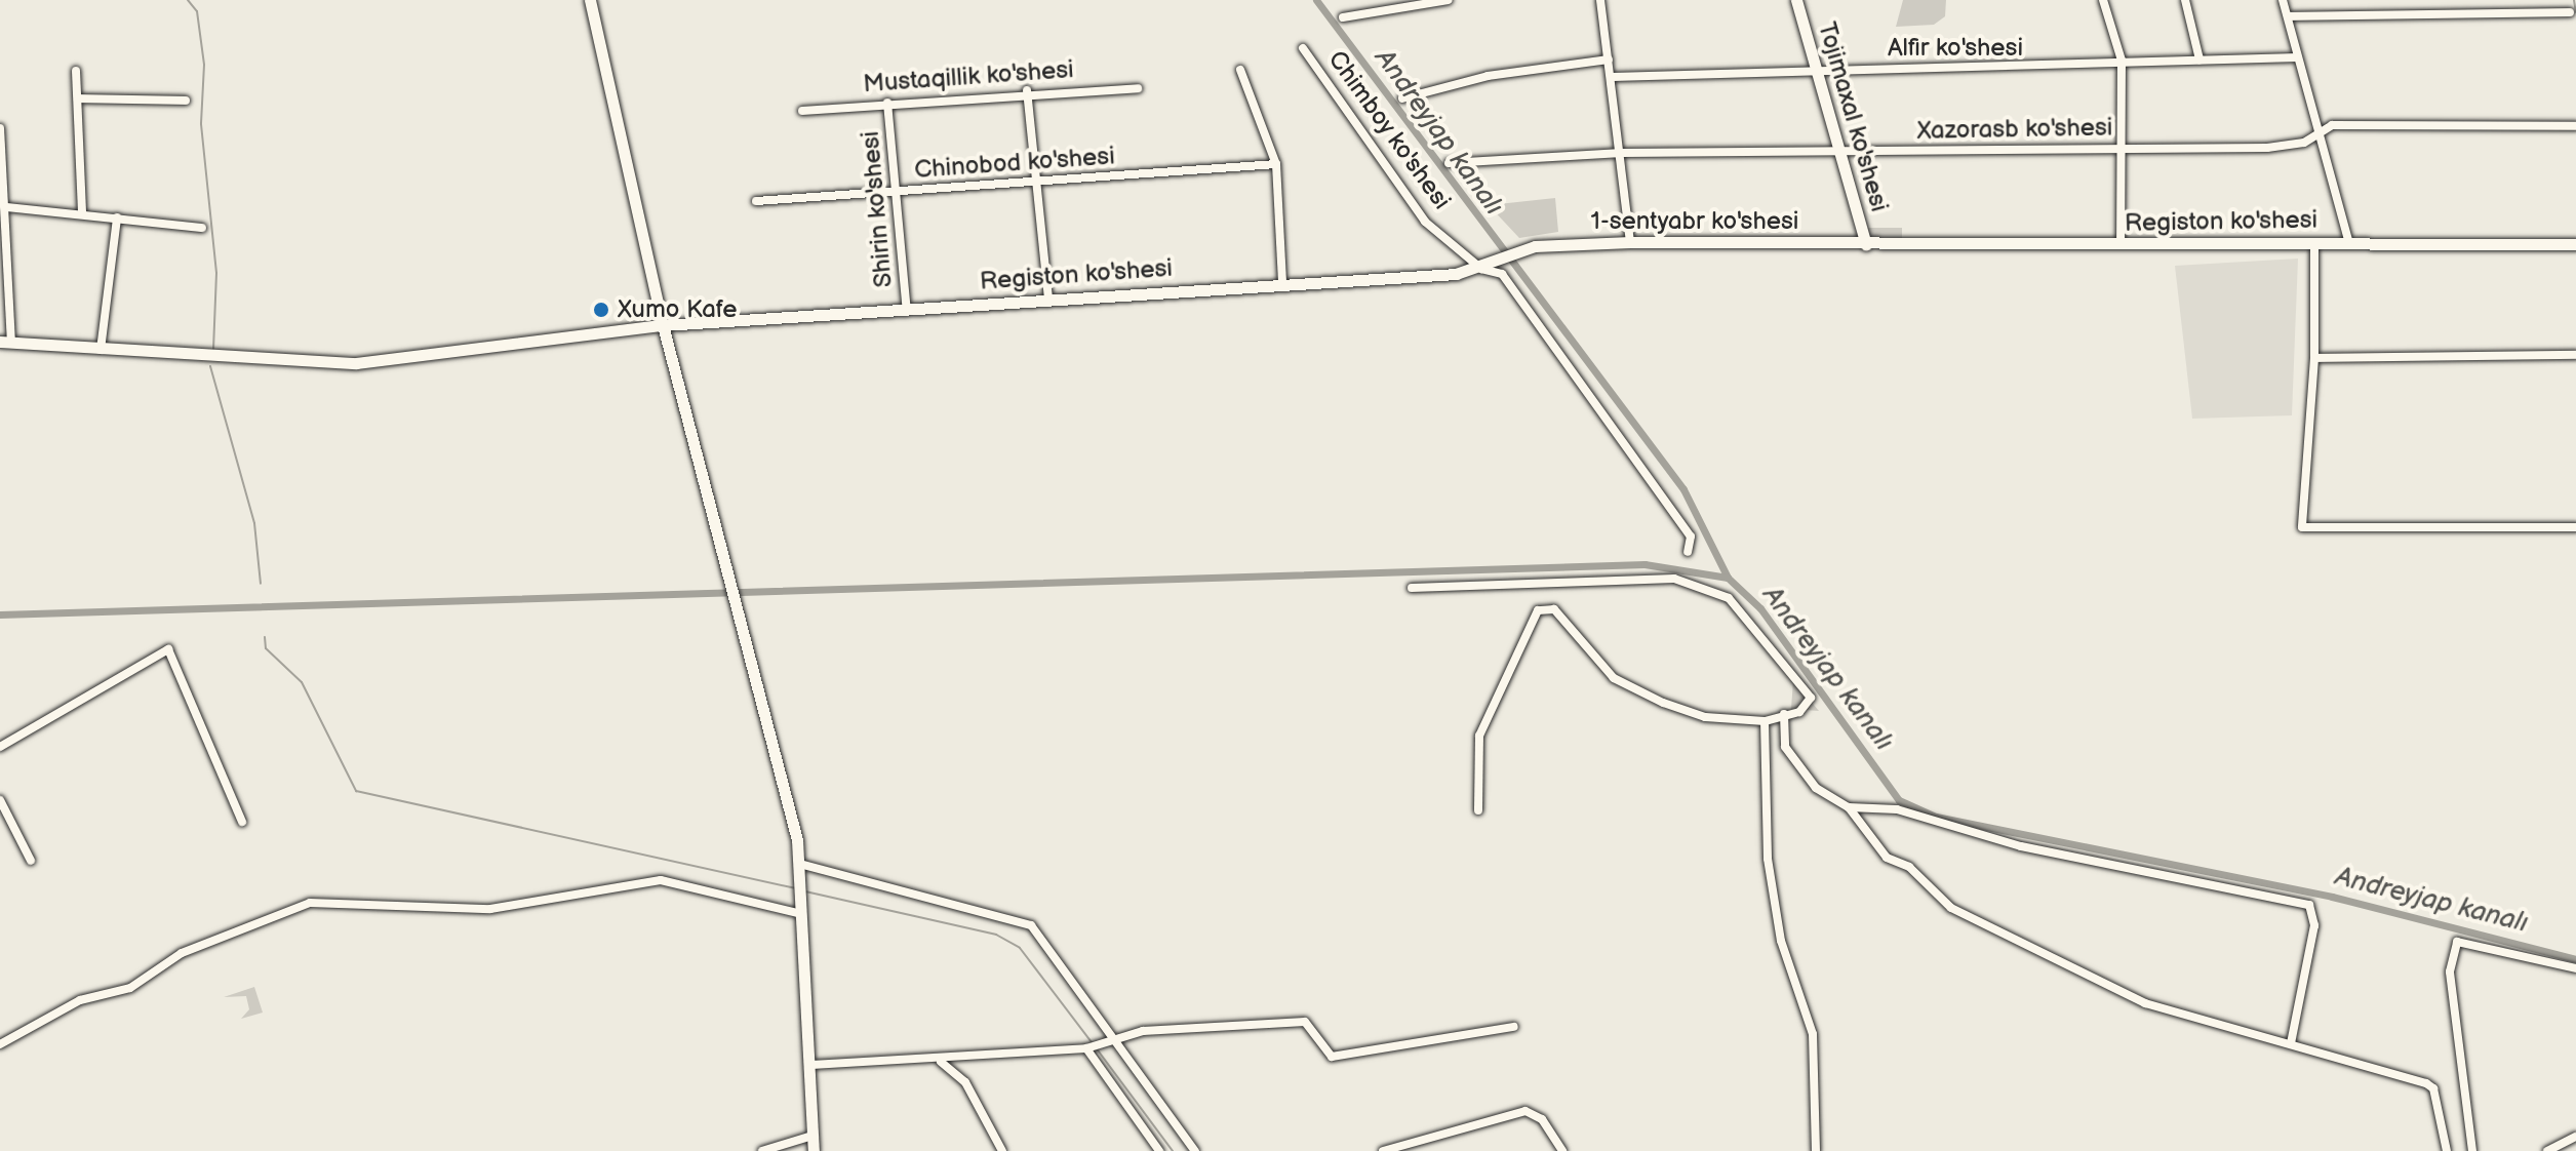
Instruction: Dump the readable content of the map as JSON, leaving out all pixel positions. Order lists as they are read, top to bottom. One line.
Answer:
{"streets":{"street":["Alfir ko'shesi","Mustaqillik ko'shesi","Tojimaxal ko'shesi","Xazorasb ko'shesi","Chimboy ko'shesi","Chinobod ko'shesi","Shirin ko'shesi","1-sentyabr ko'shesi","Registon ko'shesi"]},"crossings":[["Alfir ko'shesi","Tojimaxal ko'shesi"],["Mustaqillik ko'shesi","Shirin ko'shesi"],["Tojimaxal ko'shesi","Xazorasb ko'shesi"],["Tojimaxal ko'shesi","1-sentyabr ko'shesi"],["Tojimaxal ko'shesi","Registon ko'shesi"],["Chimboy ko'shesi","1-sentyabr ko'shesi"],["Chimboy ko'shesi","Registon ko'shesi"],["Chinobod ko'shesi","Shirin ko'shesi"],["Shirin ko'shesi","Registon ko'shesi"],["1-sentyabr ko'shesi","Registon ko'shesi"]],"water":["Andreyjap kanalı"],"places":["Xumo Kafe"]}
